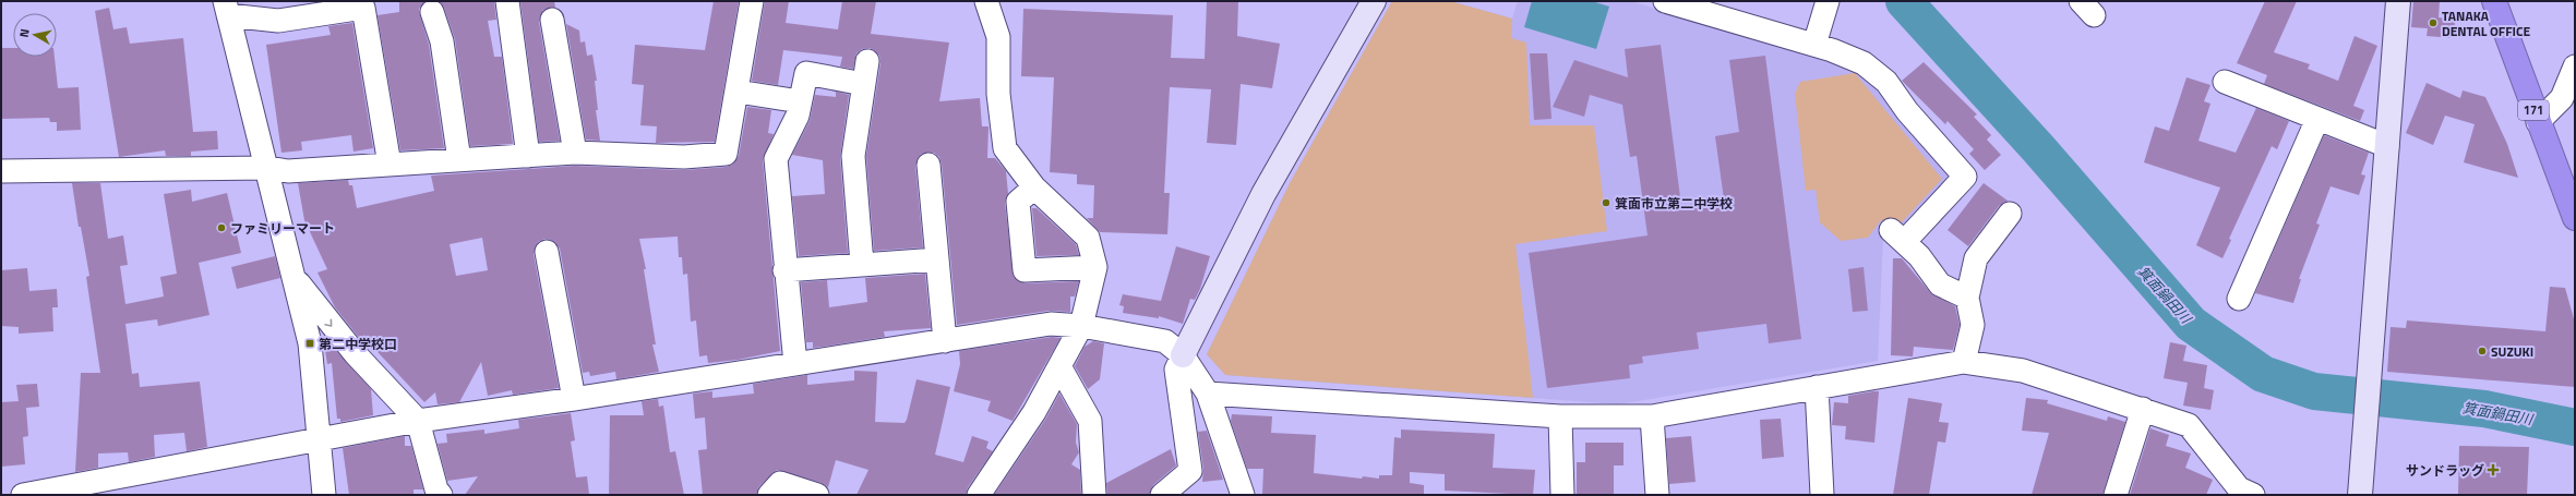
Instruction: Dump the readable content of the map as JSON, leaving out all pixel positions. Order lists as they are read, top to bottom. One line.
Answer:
{"streets":{"highway":["171"]},"water":["箕面鍋田川"],"places":{"other":["TANAKA DENTAL OFFICE","箕面市立第二中学校","ファミリーマート","SUZUKI"],"transit":["第二中学校口"],"health":["サンドラッグ"]},"north":"left"}
